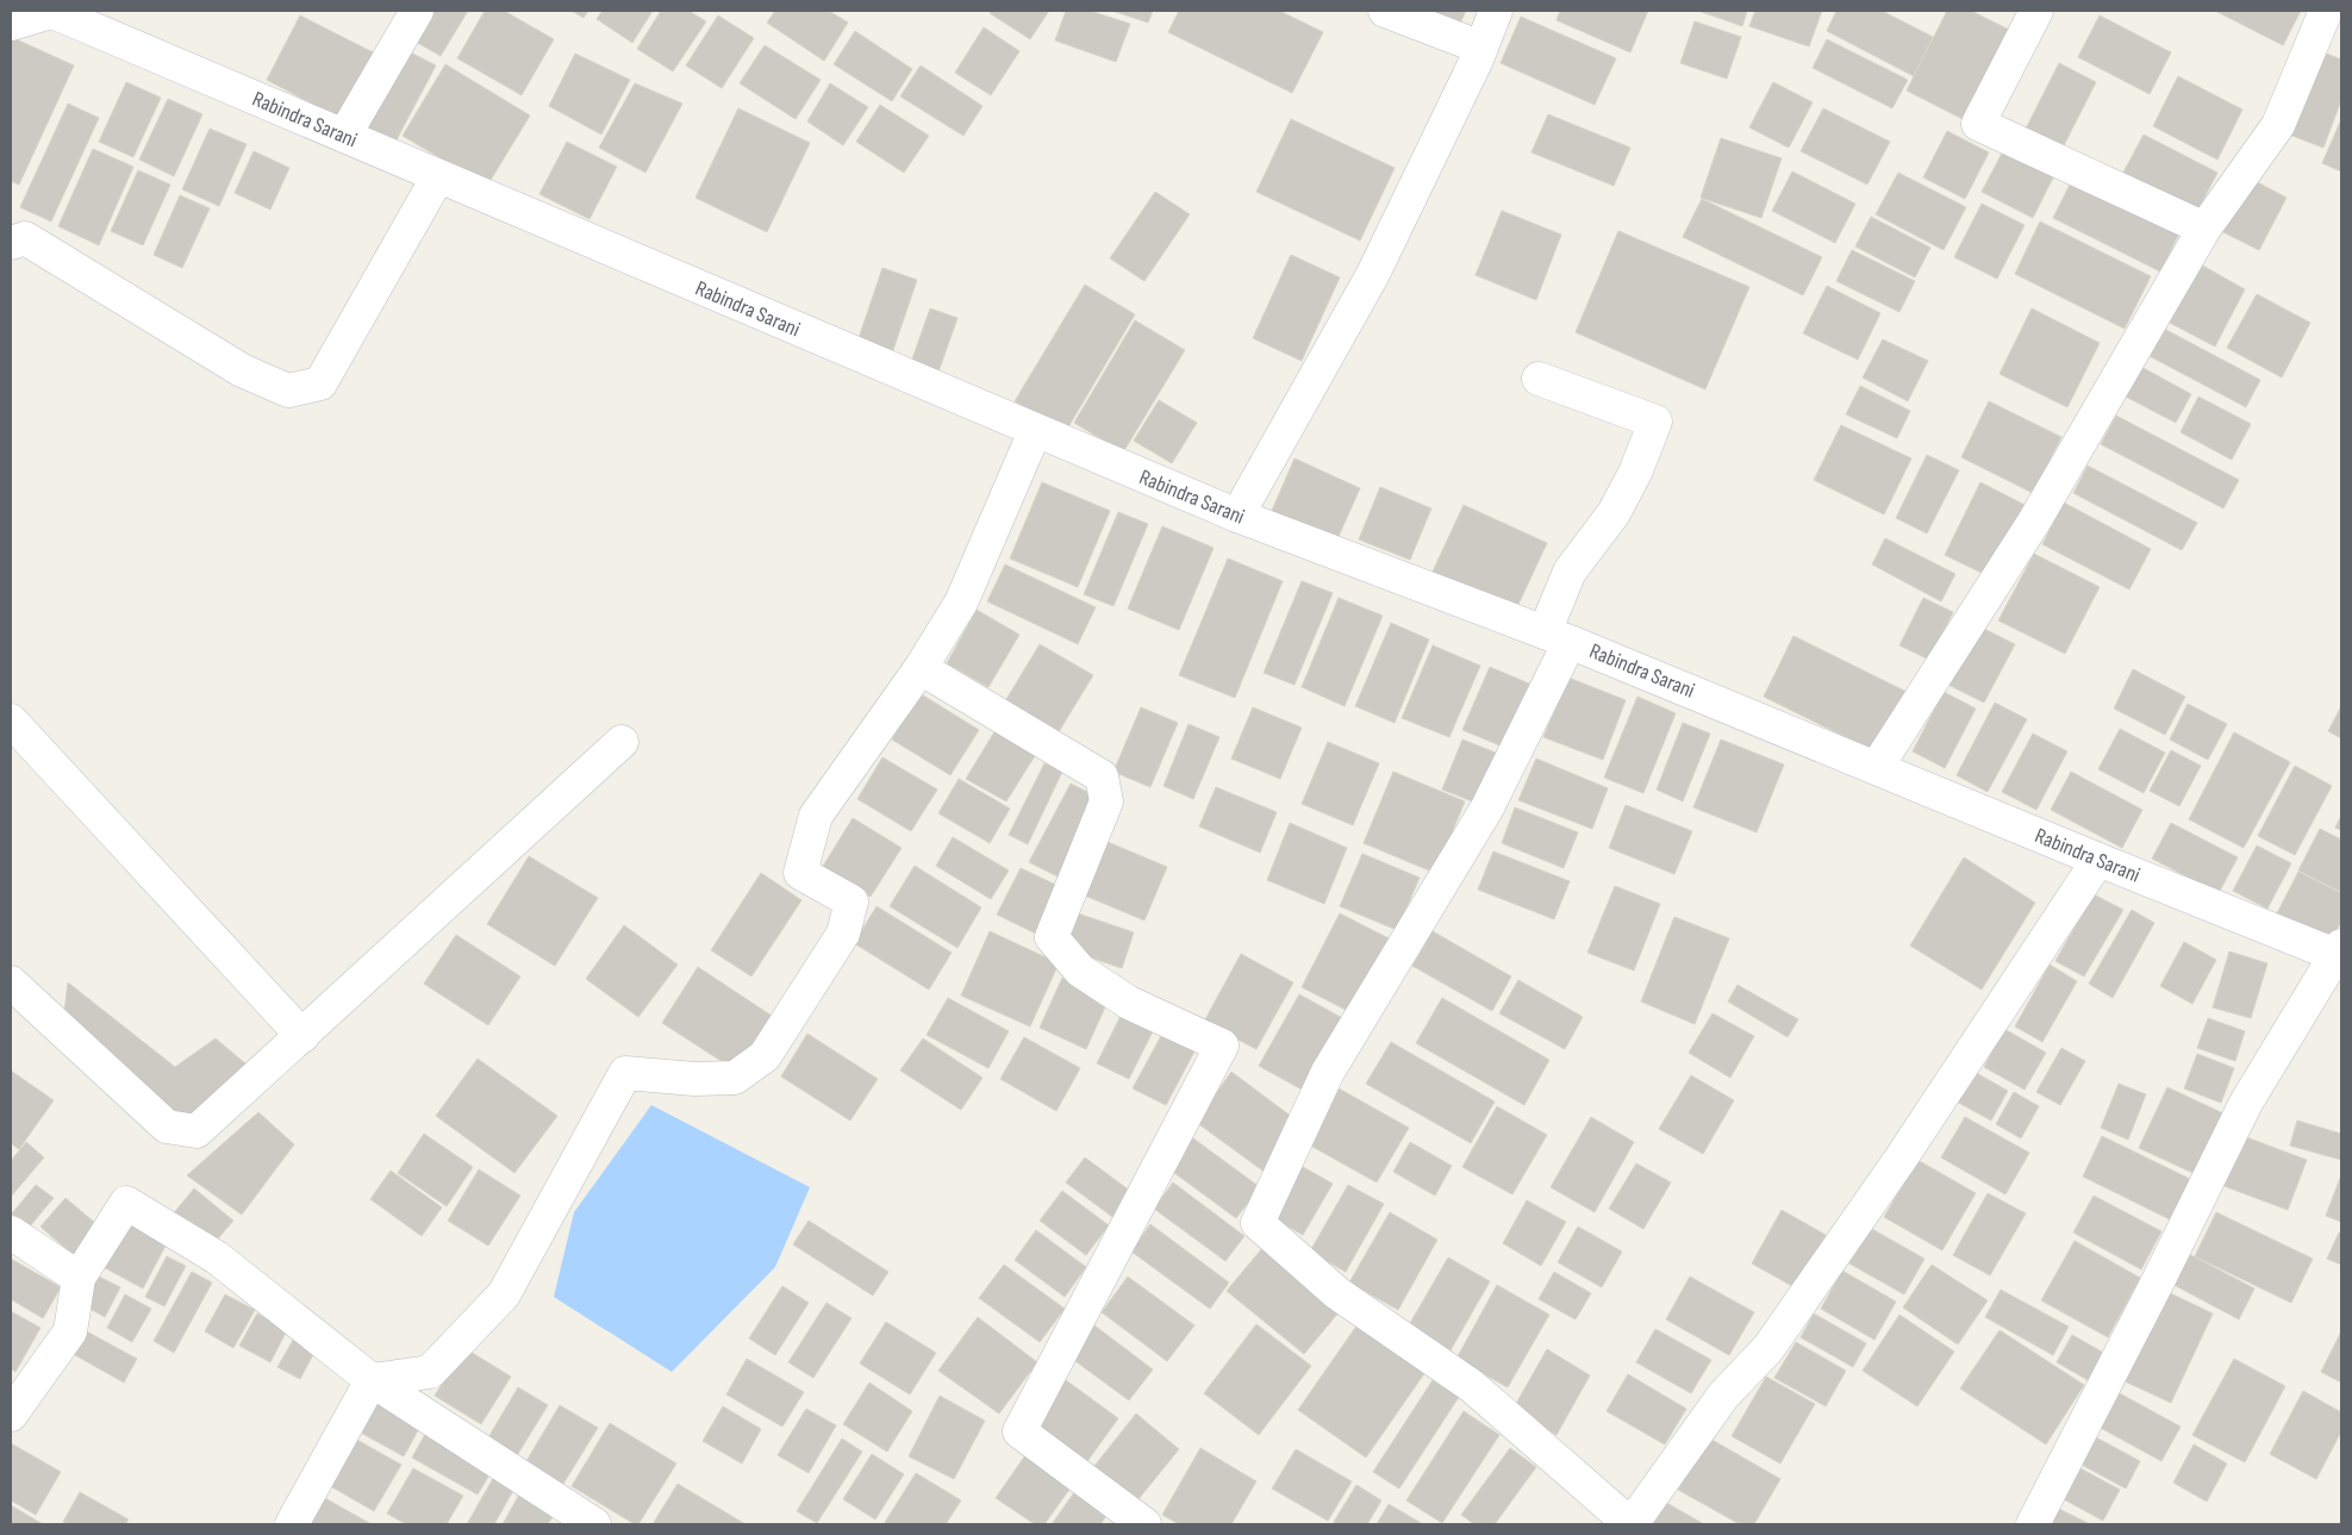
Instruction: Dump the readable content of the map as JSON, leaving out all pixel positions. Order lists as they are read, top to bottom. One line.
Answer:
{"streets":{"street":["Rabindra Sarani"]}}
